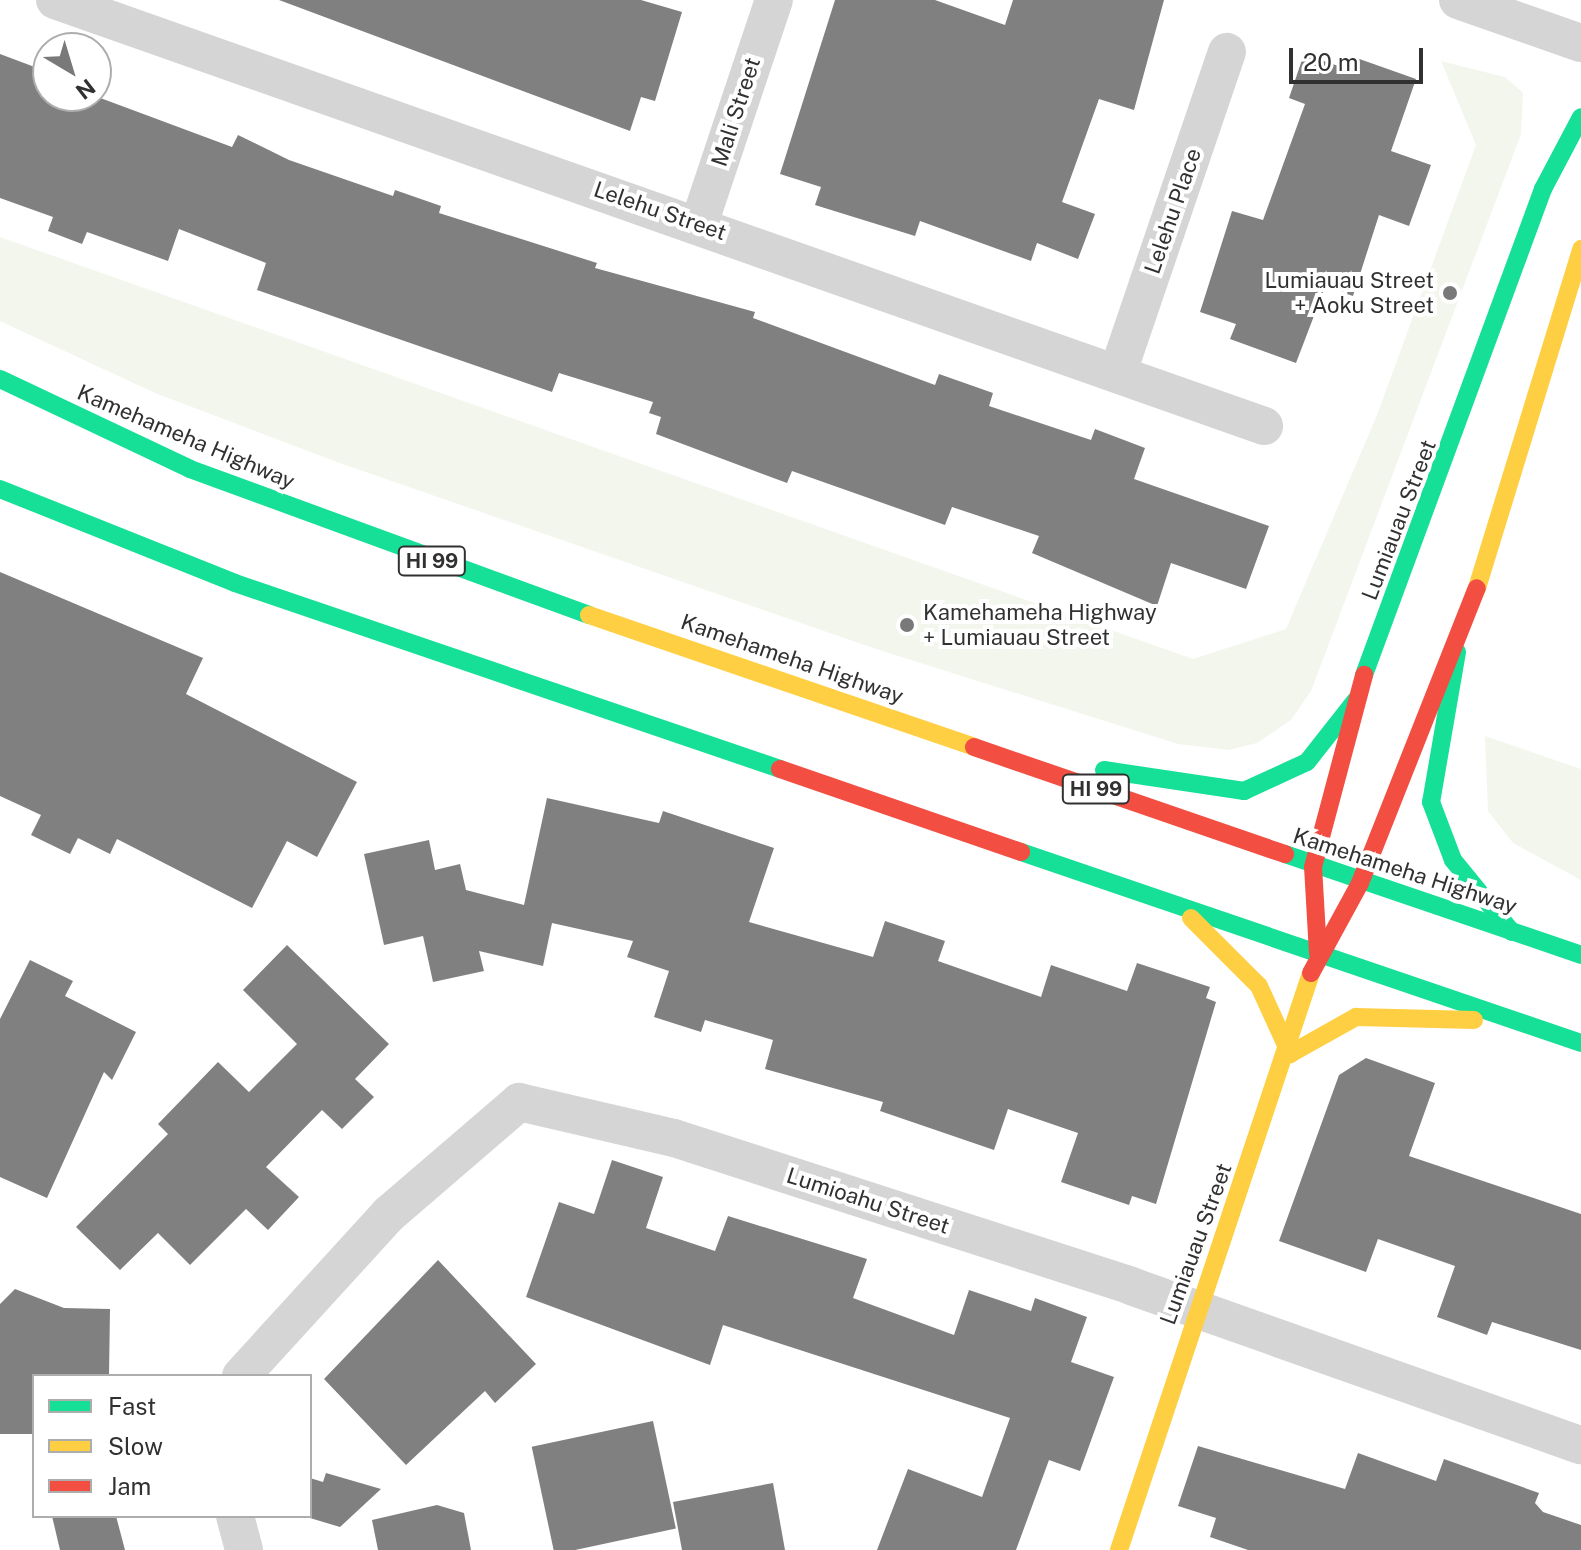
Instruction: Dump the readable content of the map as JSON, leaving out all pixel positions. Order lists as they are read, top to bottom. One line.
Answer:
{"streets":{"main road":["Kamehameha Highway","Lumiauau Street","HI 99"],"street":["Mali Street","Lelehu Street","Lelehu Place","Lumioahu Street"]},"crossings":[["Mali Street","Lelehu Street"],["Lelehu Street","Lelehu Place"],["Kamehameha Highway","Lumiauau Street"],["Lumiauau Street","Lumioahu Street"]],"places":["Lumiauau Street + Aoku Street","Kamehameha Highway + Lumiauau Street"],"legend":["Fast","Slow","Jam"],"scale_bar":"20 m","north":"bottom right"}
